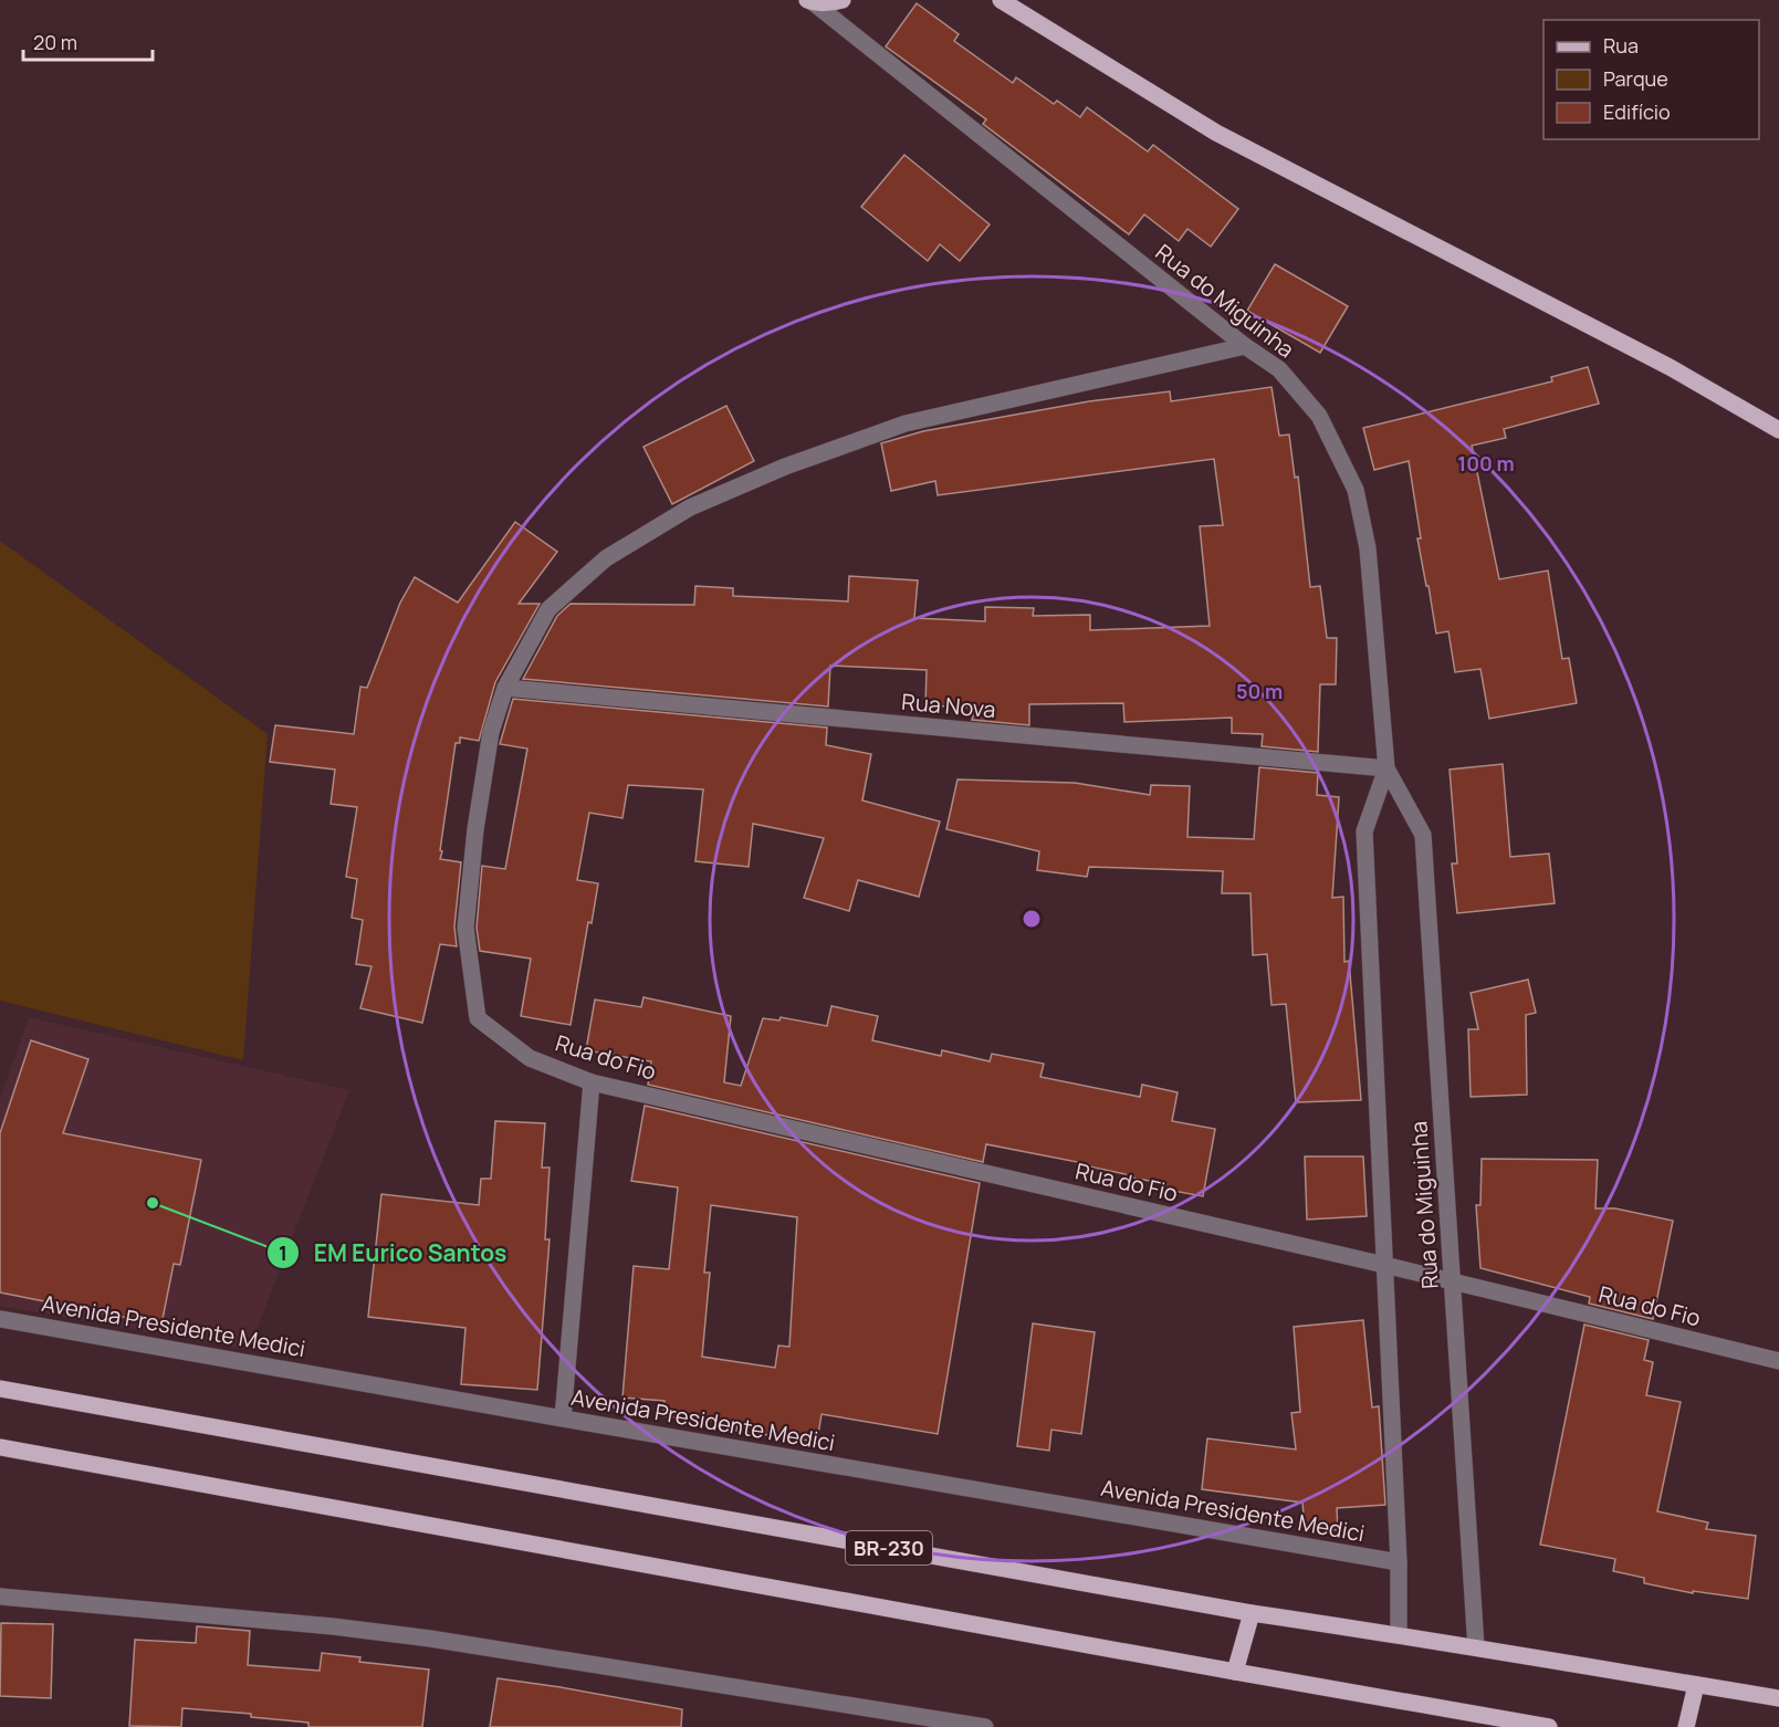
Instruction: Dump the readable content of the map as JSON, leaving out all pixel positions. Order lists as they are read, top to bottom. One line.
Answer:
{"streets":{"main road":["BR-230"],"street":["Rua do Miguinha","Rua Nova","Rua do Fio","Avenida Presidente Medici"]},"crossings":[["Rua do Miguinha","Rua Nova"],["Rua do Miguinha","Rua do Fio"],["Rua do Miguinha","Avenida Presidente Medici"],["Rua do Miguinha","BR-230"],["Rua Nova","Rua do Fio"]],"places":["EM Eurico Santos"],"legend":["Rua","Parque","Edifício"],"scale_bar":"20 m","rings":["100 m","50 m"]}
